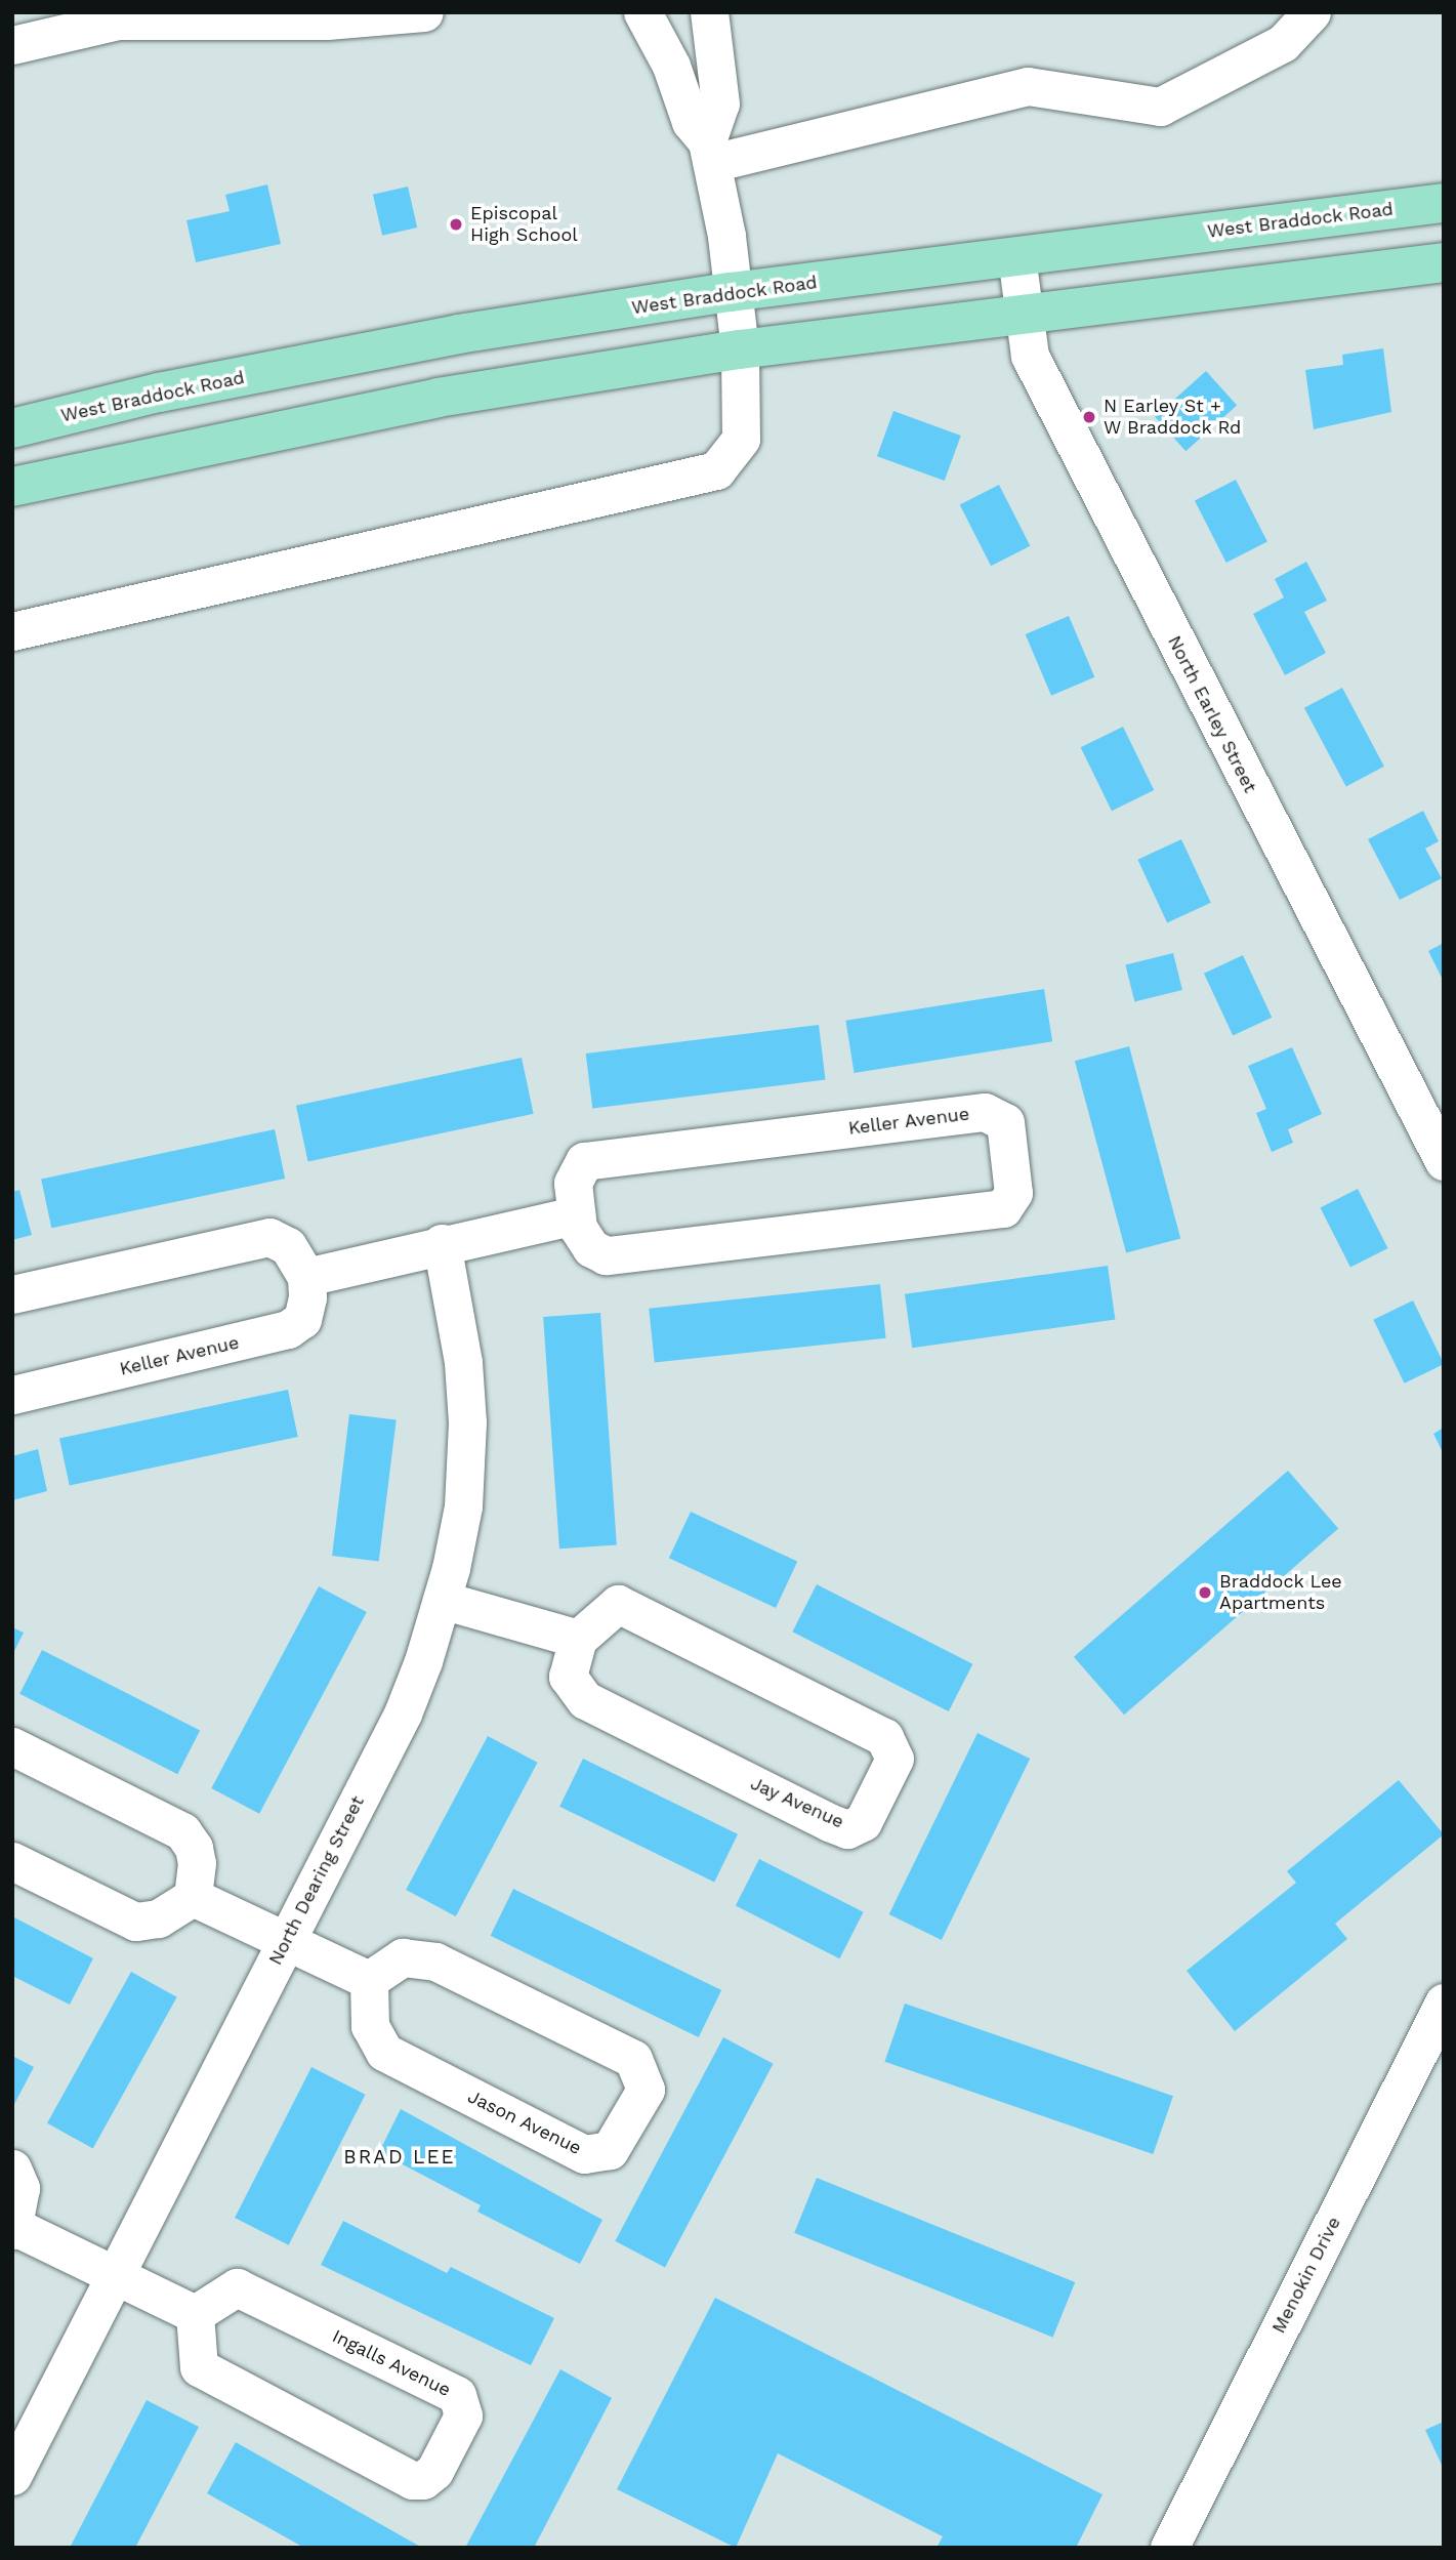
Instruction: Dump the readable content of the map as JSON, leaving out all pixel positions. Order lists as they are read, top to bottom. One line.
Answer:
{"streets":{"main road":["West Braddock Road"],"street":["North Earley Street","Keller Avenue","Jay Avenue","North Dearing Street","Jason Avenue","Menokin Drive","Ingalls Avenue"]},"crossings":[["West Braddock Road","North Earley Street"]],"districts":["BRAD LEE"],"places":["Episcopal High School","N Earley St + W Braddock Rd","Braddock Lee Apartments"]}
